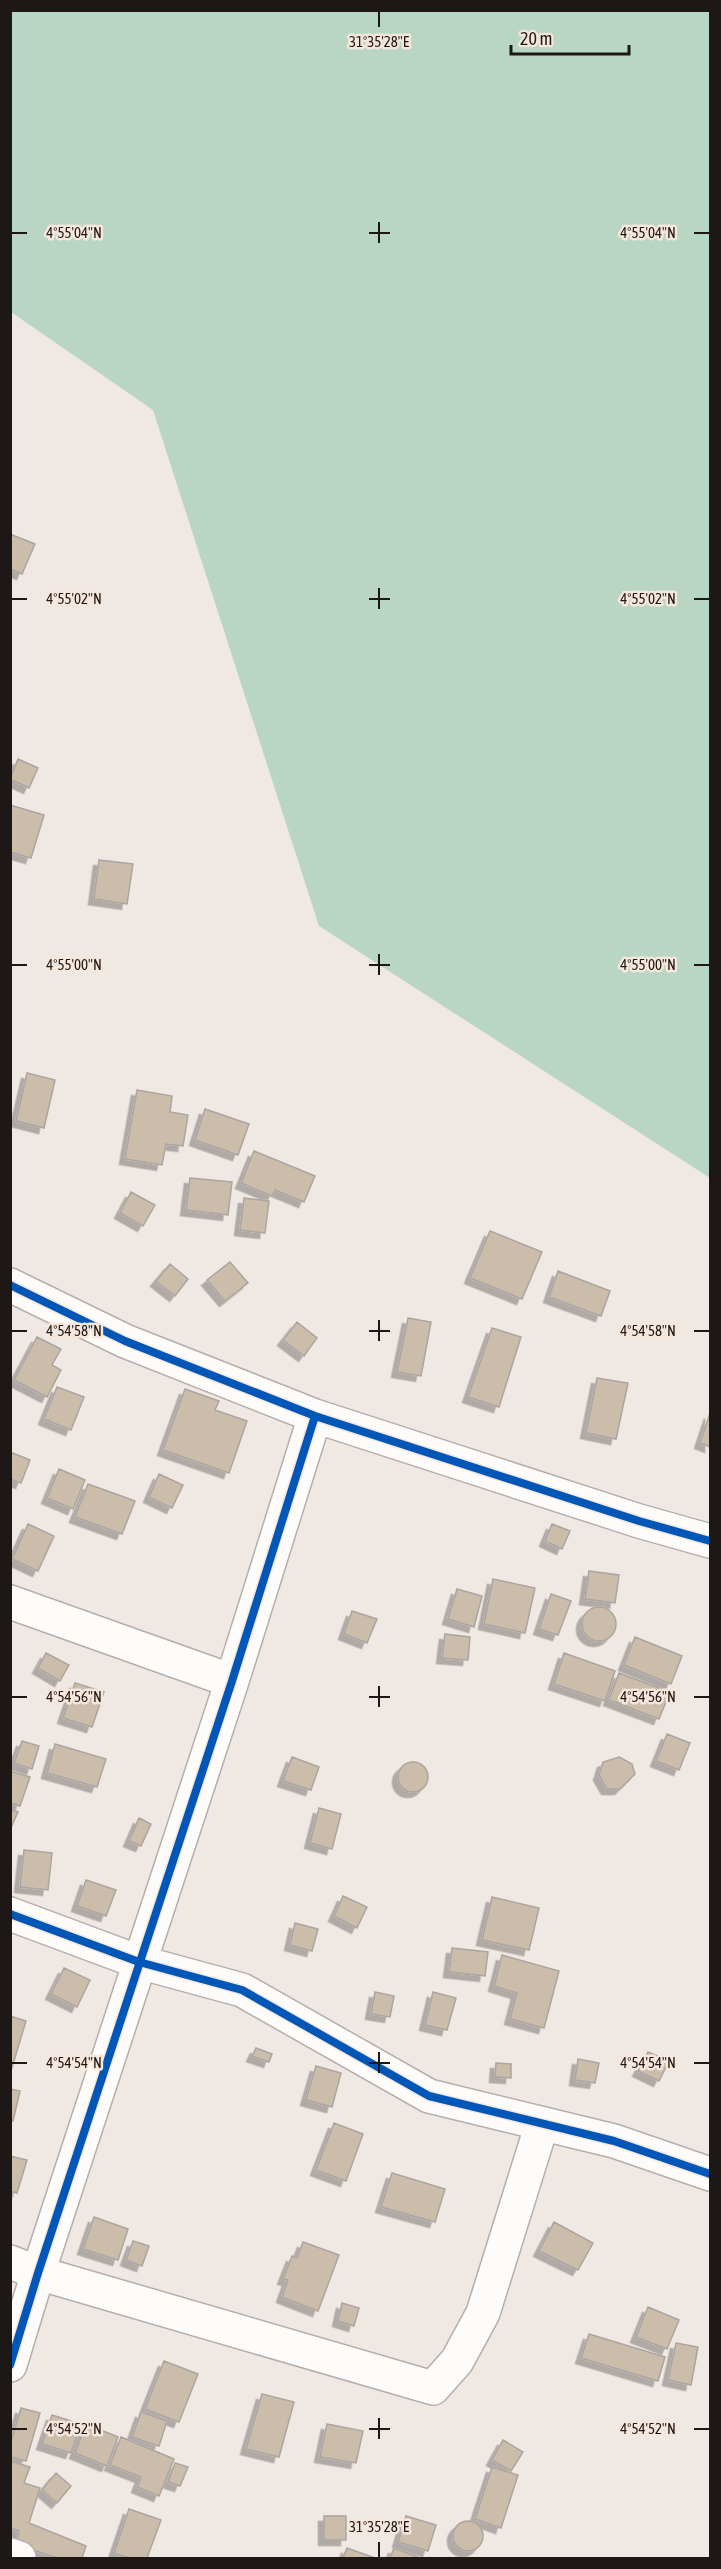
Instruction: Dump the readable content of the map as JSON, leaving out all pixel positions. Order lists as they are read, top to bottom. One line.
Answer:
{"scale_bar":"20 m","coordinates":["31°35'28\"E","4°55'04\"N","4°55'02\"N","4°55'00\"N","4°54'58\"N","4°54'56\"N","4°54'54\"N","4°54'52\"N"]}
